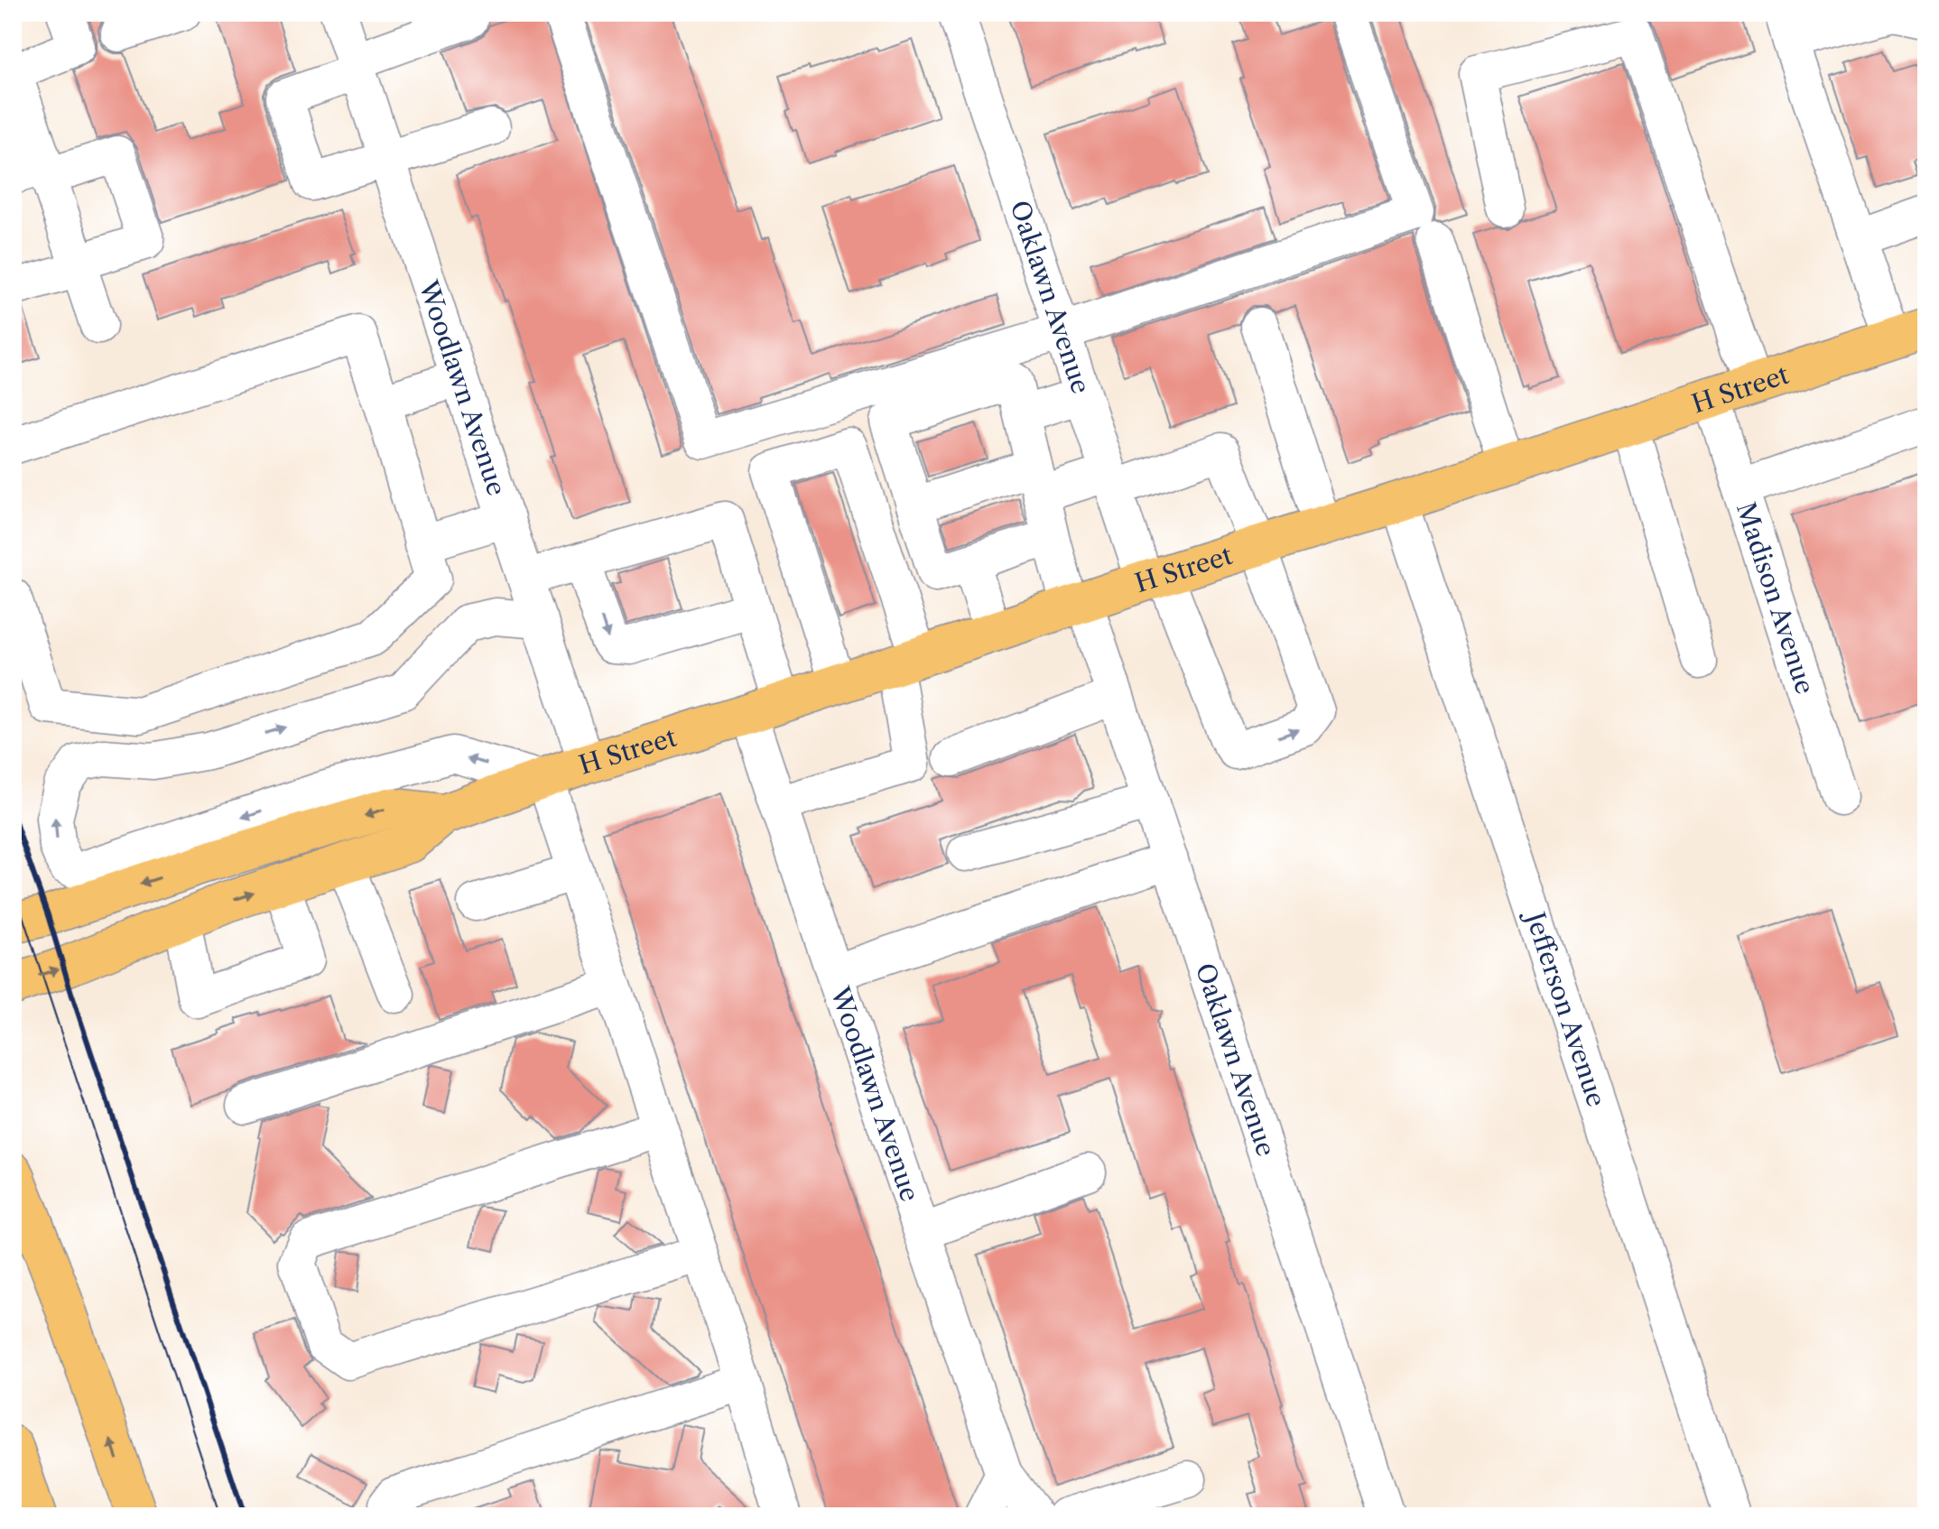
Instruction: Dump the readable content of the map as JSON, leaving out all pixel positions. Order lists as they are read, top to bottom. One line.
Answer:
{"streets":{"main road":["H Street"],"street":["Oaklawn Avenue","Woodlawn Avenue","Madison Avenue","Jefferson Avenue"]},"crossings":[["Oaklawn Avenue","H Street"],["Woodlawn Avenue","H Street"],["H Street","Madison Avenue"],["H Street","Jefferson Avenue"]]}
